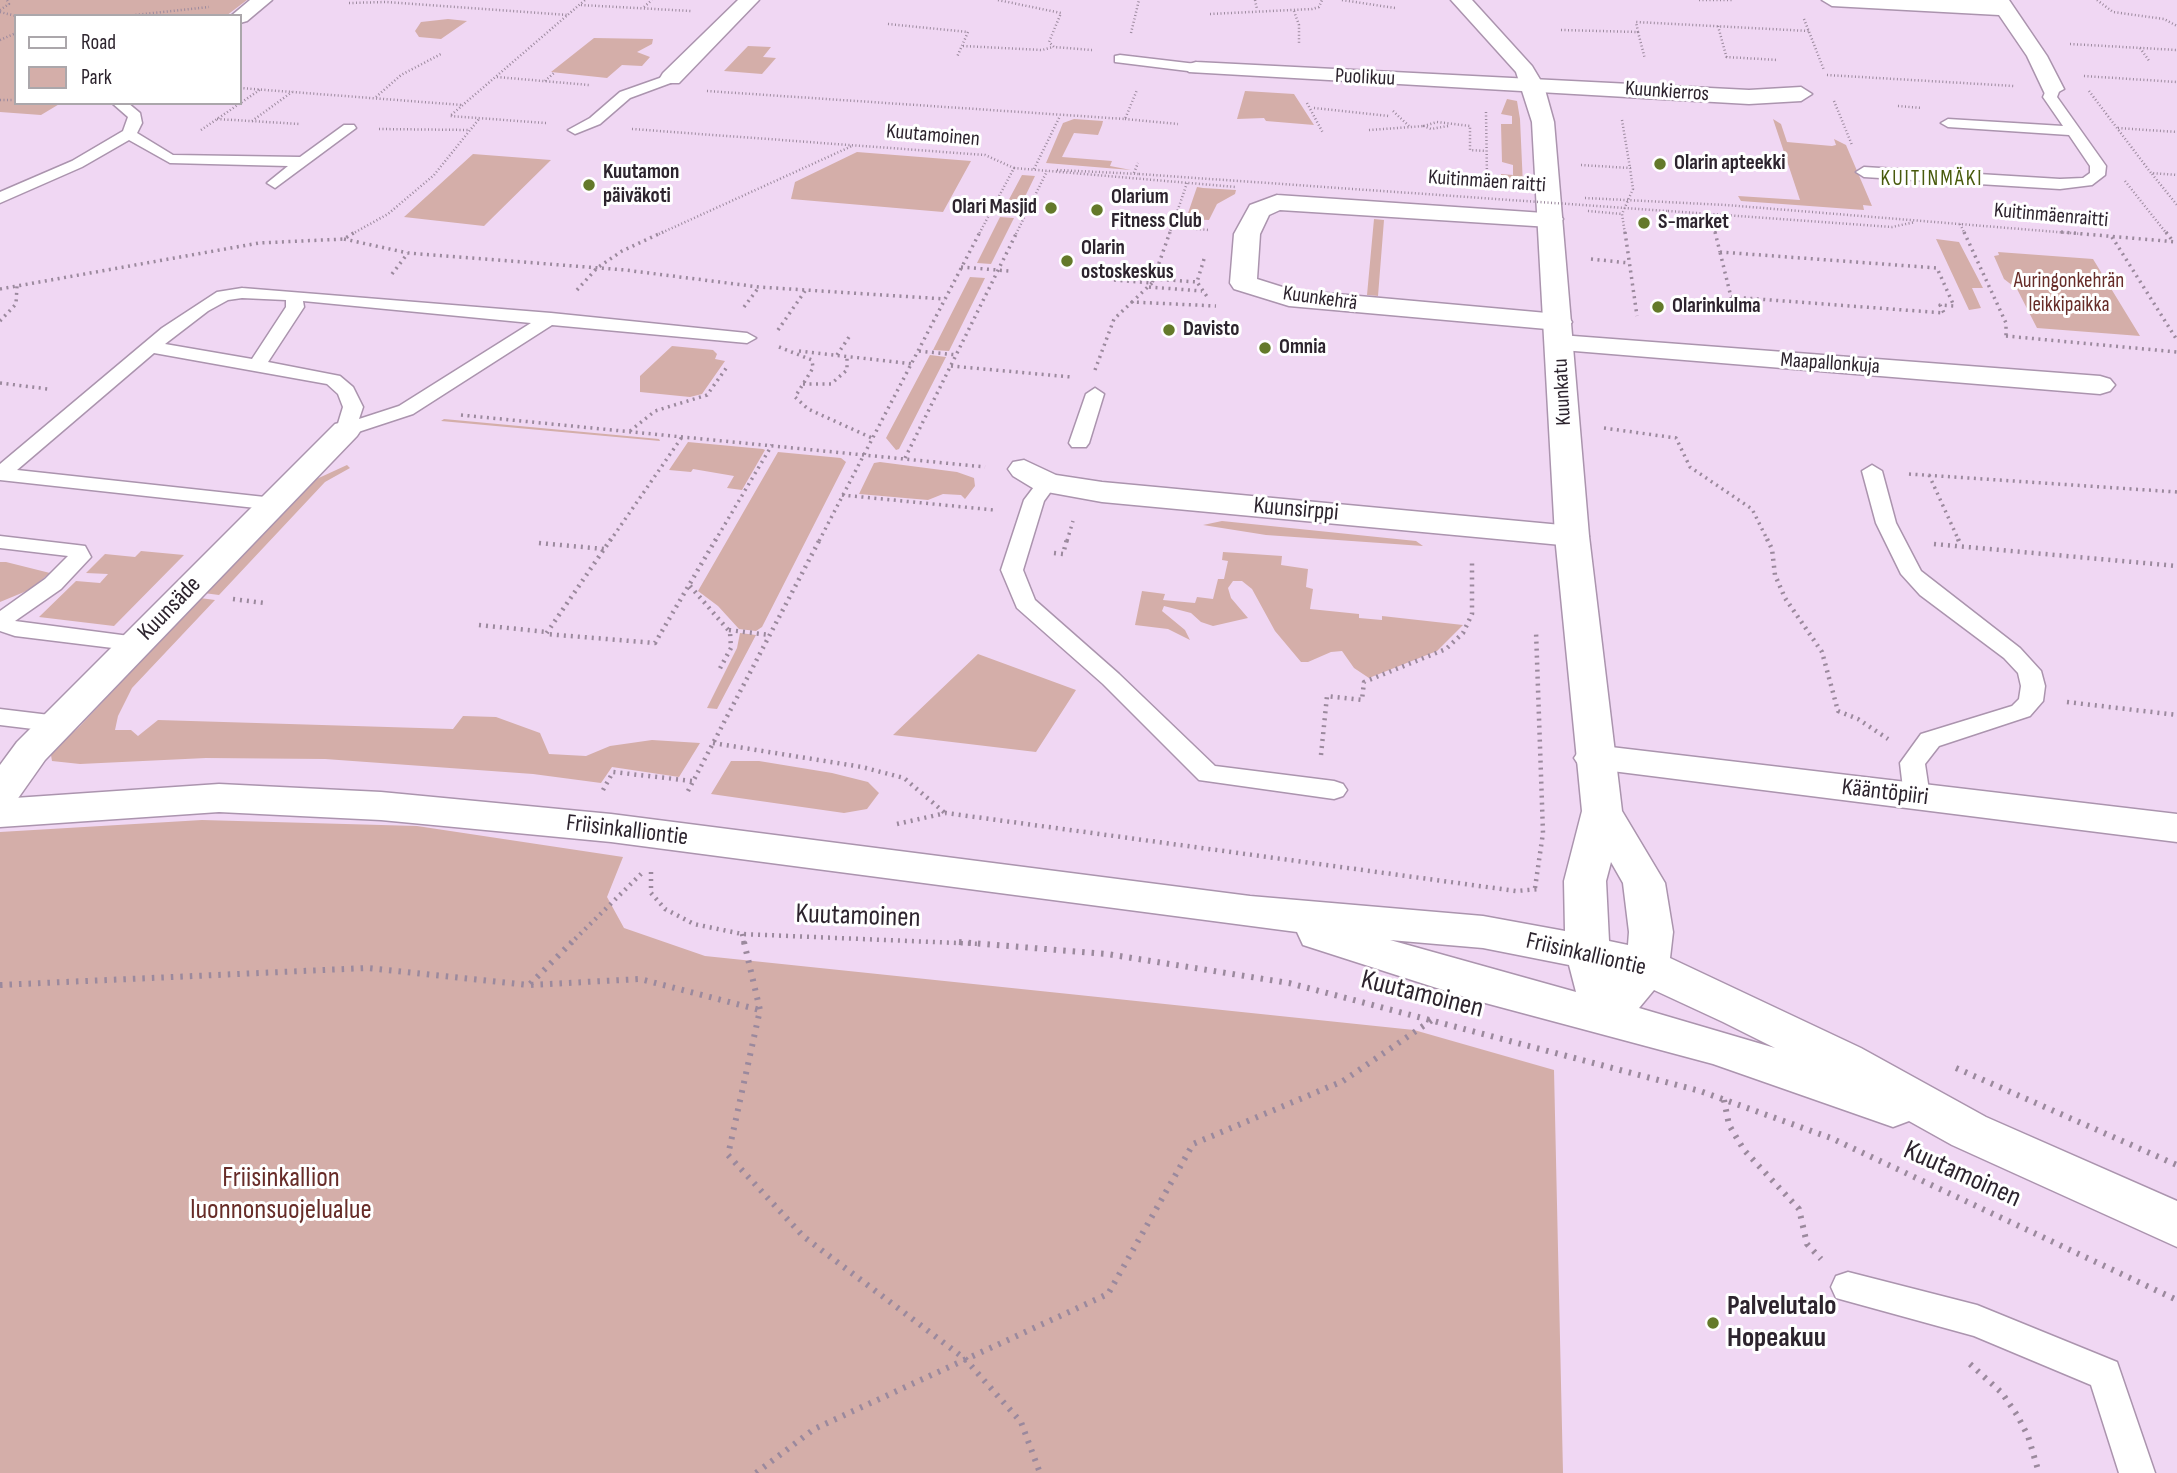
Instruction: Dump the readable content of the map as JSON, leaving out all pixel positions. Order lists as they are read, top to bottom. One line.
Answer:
{"streets":{"street":["Puolikuu","Kuunkierros","Kuunkehrä","Maapallonkuja","Kuunkatu","Kuunsirppi","Kuunsäde","Kääntöpiiri","Friisinkalliontie"],"path":["Kuutamoinen","Kuitinmäen raitti","Kuitinmäenraitti"]},"crossings":[["Puolikuu","Kuunkierros"],["Puolikuu","Kuunkatu"],["Kuunkierros","Kuunkatu"],["Kuutamoinen","Kuitinmäen raitti"],["Kuitinmäen raitti","Kuitinmäenraitti"],["Kuunkehrä","Maapallonkuja"],["Kuunkehrä","Kuunkatu"],["Maapallonkuja","Kuunkatu"],["Kuunkatu","Kuunsirppi"],["Kuunkatu","Kääntöpiiri"],["Kuunkatu","Friisinkalliontie"]],"districts":["KUITINMÄKI"],"parks":["Auringonkehrän leikkipaikka","Friisinkallion luonnonsuojelualue"],"places":["Olarin apteekki","Kuutamon päiväkoti","Olari Masjid","Olarium Fitness Club","S-market","Olarin ostoskeskus","Olarinkulma","Davisto","Omnia","Palvelutalo Hopeakuu"],"legend":["Road","Park"]}
